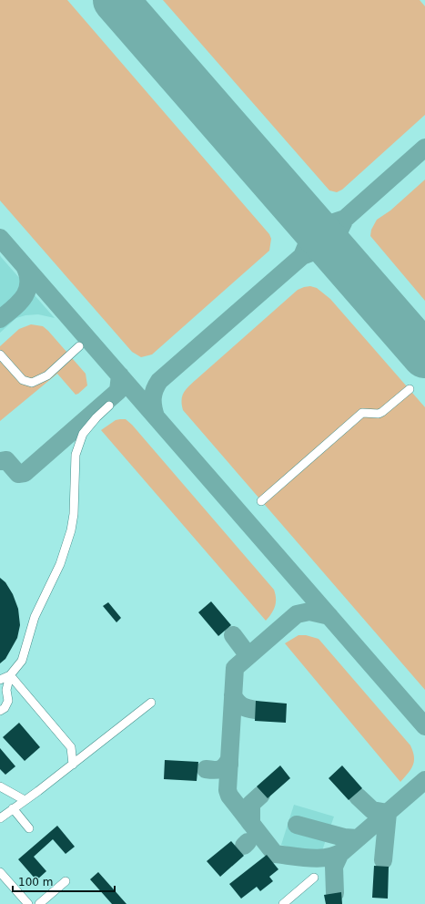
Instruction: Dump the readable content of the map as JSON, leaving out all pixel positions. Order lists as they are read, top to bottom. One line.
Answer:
{"scale_bar":"100 m"}
